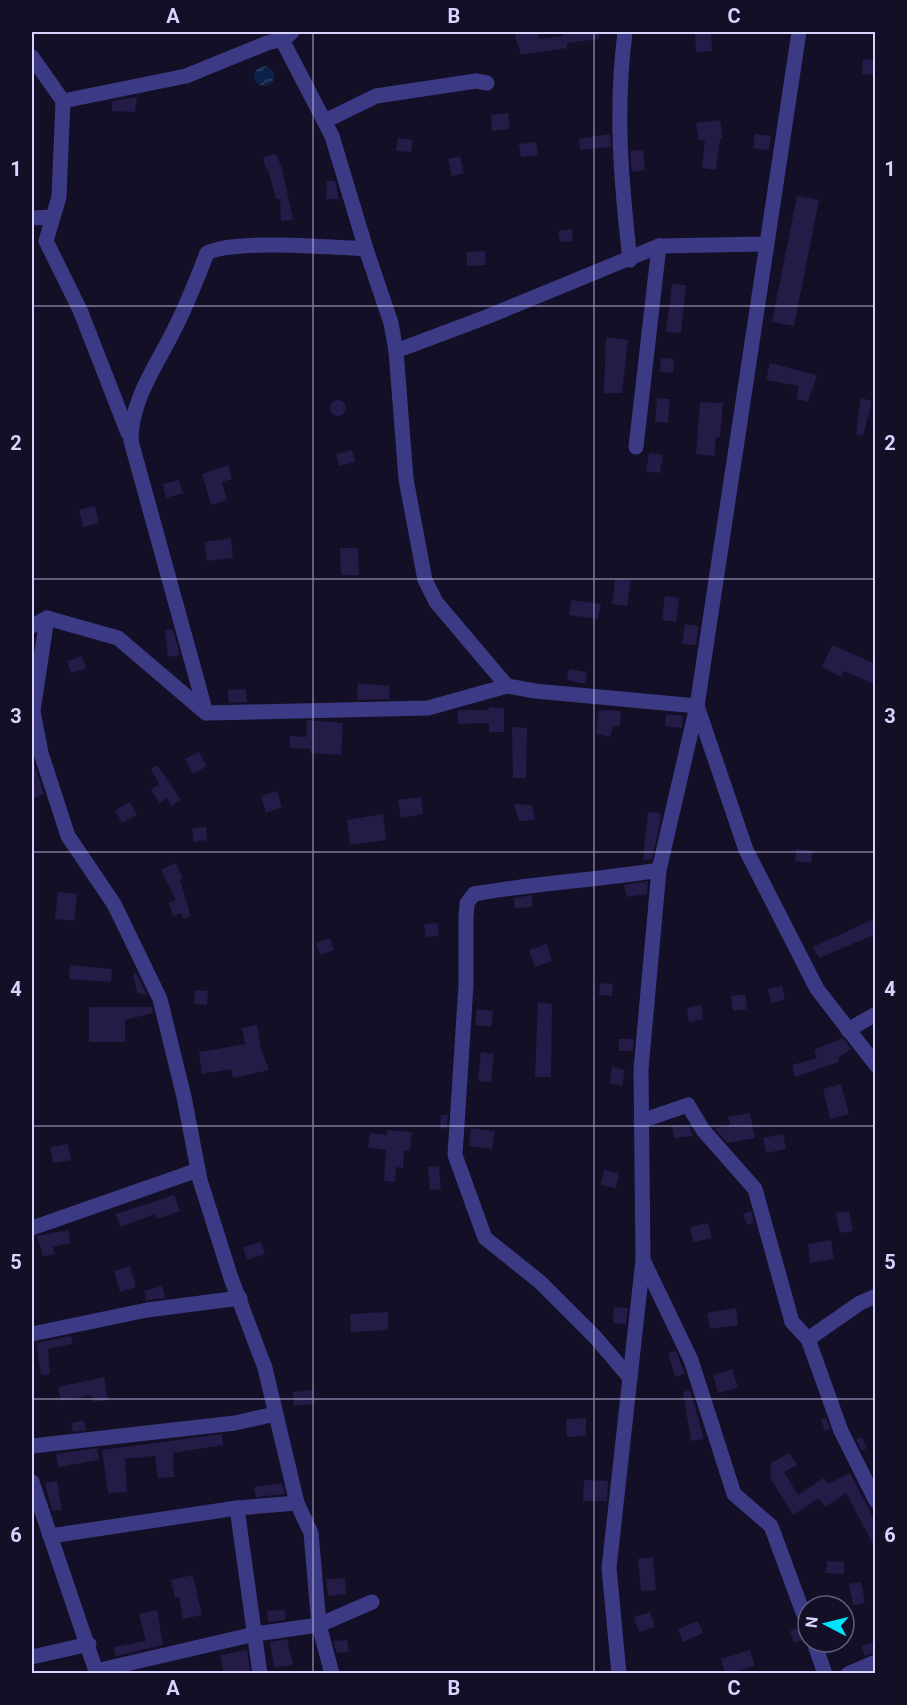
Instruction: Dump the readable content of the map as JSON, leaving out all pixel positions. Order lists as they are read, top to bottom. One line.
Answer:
{"north":"left","grid":{"columns":["A","B","C"],"rows":["1","2","3","4","5","6"]}}
